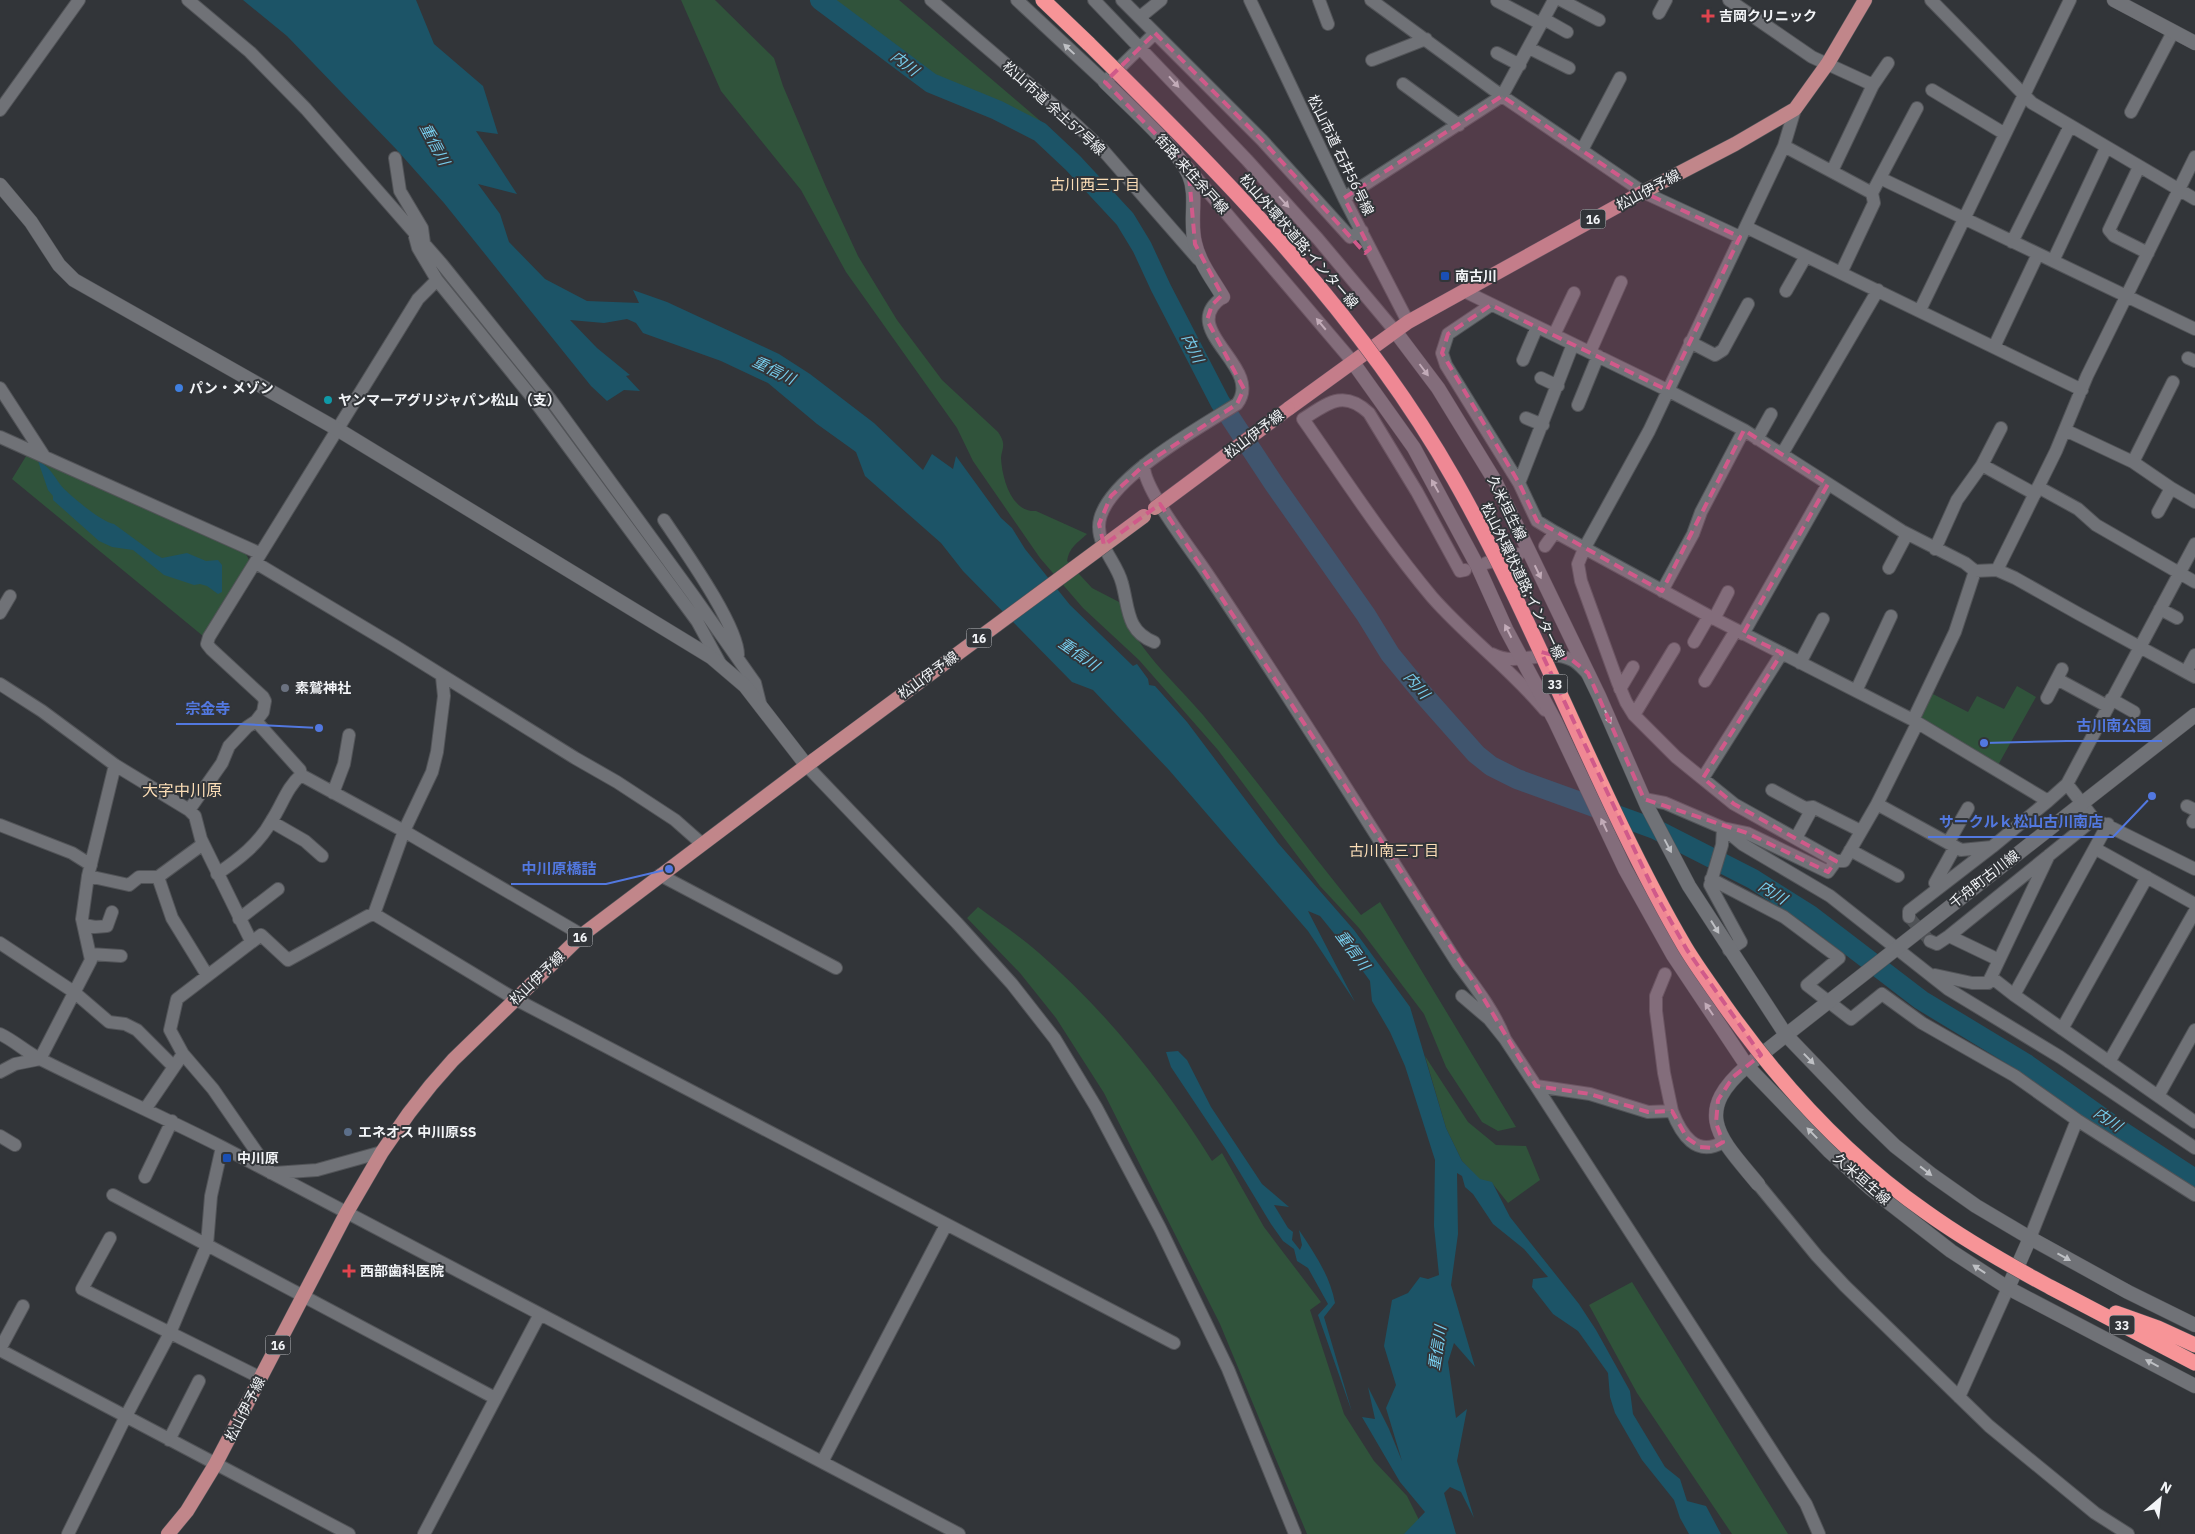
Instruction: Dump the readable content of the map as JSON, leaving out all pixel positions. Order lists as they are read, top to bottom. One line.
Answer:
{"streets":{"highway":["松山外環状道路;インター線","33"],"main road":["松山市道 余土57号線","街路 来住余戸線","松山伊予線","16","久米垣生線","千舟町古川線"],"street":["松山市道 石井56号線"]},"crossings":[["松山市道 石井56号線","松山伊予線"],["街路 来住余戸線","松山伊予線"],["松山伊予線","久米垣生線"]],"districts":["古川西三丁目","大字中川原","古川南三丁目"],"water":["内川","重信川"],"places":{"health":["吉岡クリニック","西部歯科医院"],"transit":["南古川","中川原"],"other":["パン・メゾン","ヤンマーアグリジャパン松山（支）","素鷲神社","宗金寺","古川南公園","サークルｋ松山古川南店","中川原橋詰","エネオス 中川原SS"]},"north":"top right"}
